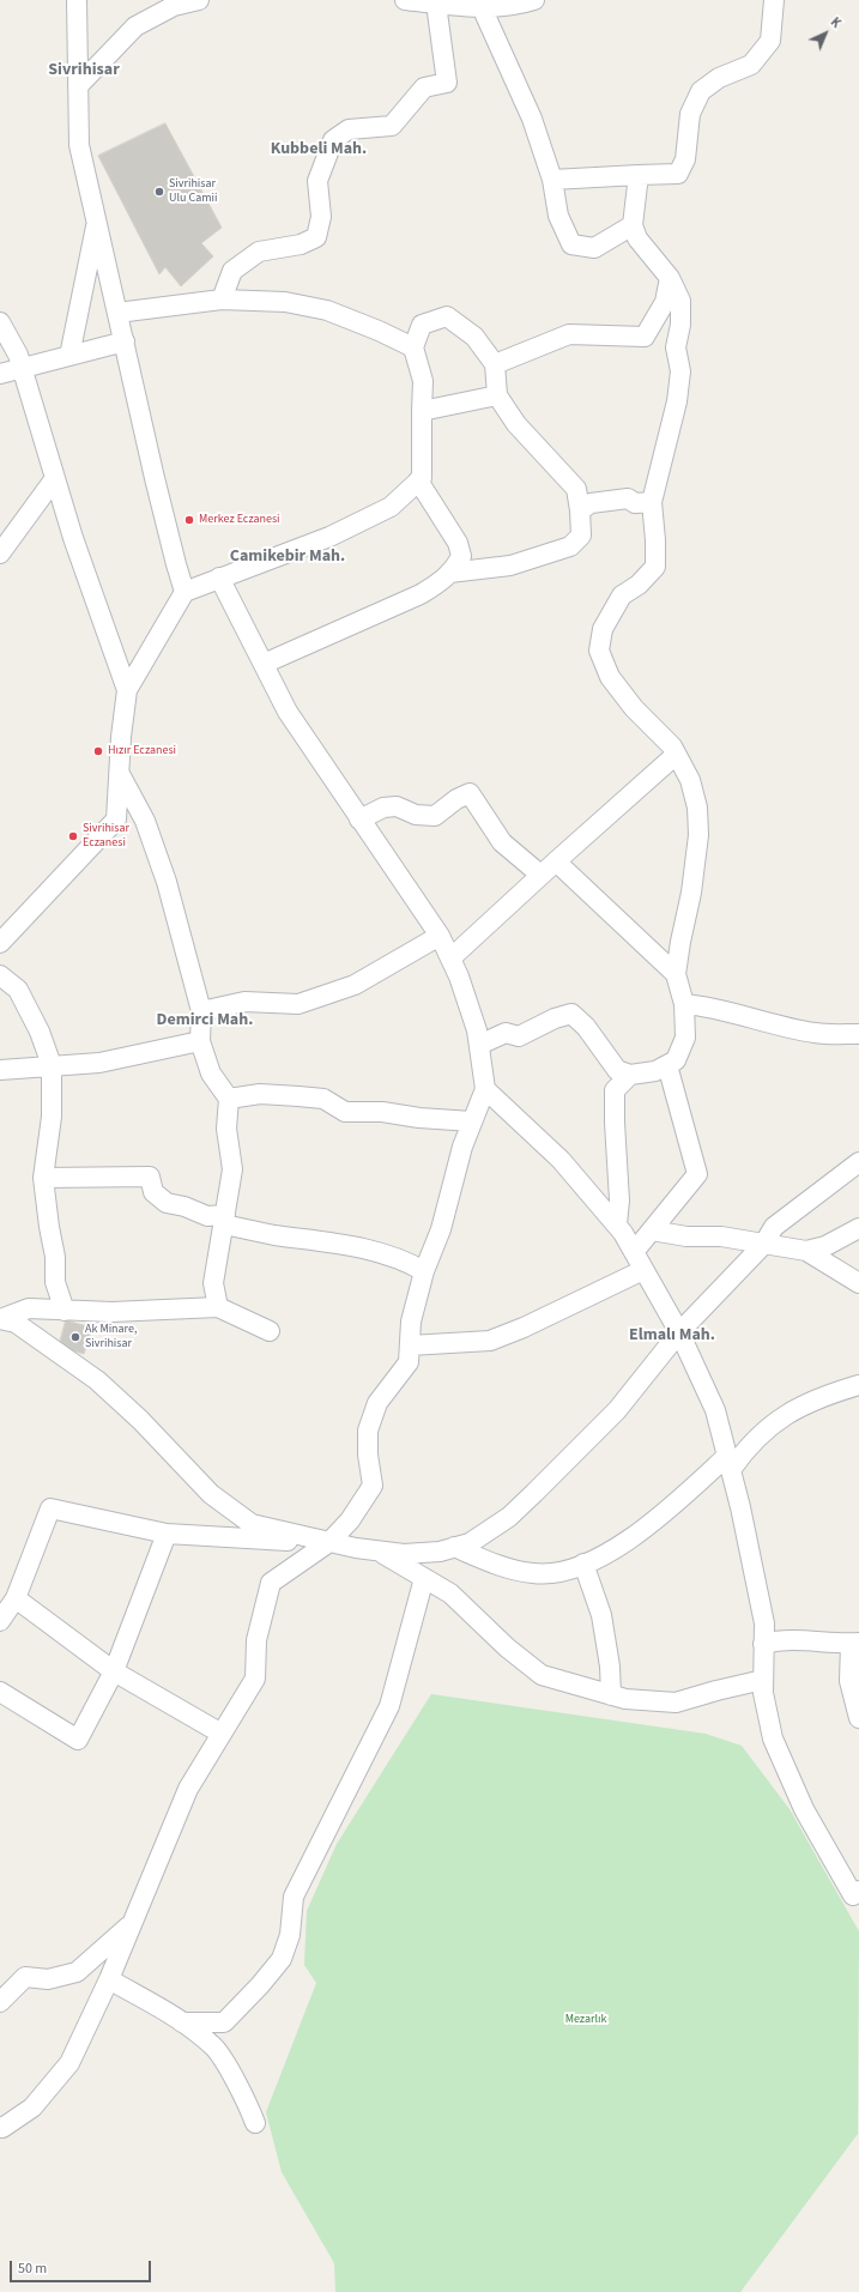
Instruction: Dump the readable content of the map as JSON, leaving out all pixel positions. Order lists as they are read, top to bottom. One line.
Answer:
{"districts":["Sivrihisar","Kubbeli Mah.","Camikebir Mah.","Demirci Mah.","Elmalı Mah."],"parks":["Mezarlık"],"places":["Sivrihisar Ulu Camii","Merkez Eczanesi","Hızır Eczanesi","Sivrihisar Eczanesi","Ak Minare, Sivrihisar"],"scale_bar":"50 m","north":"top right"}
